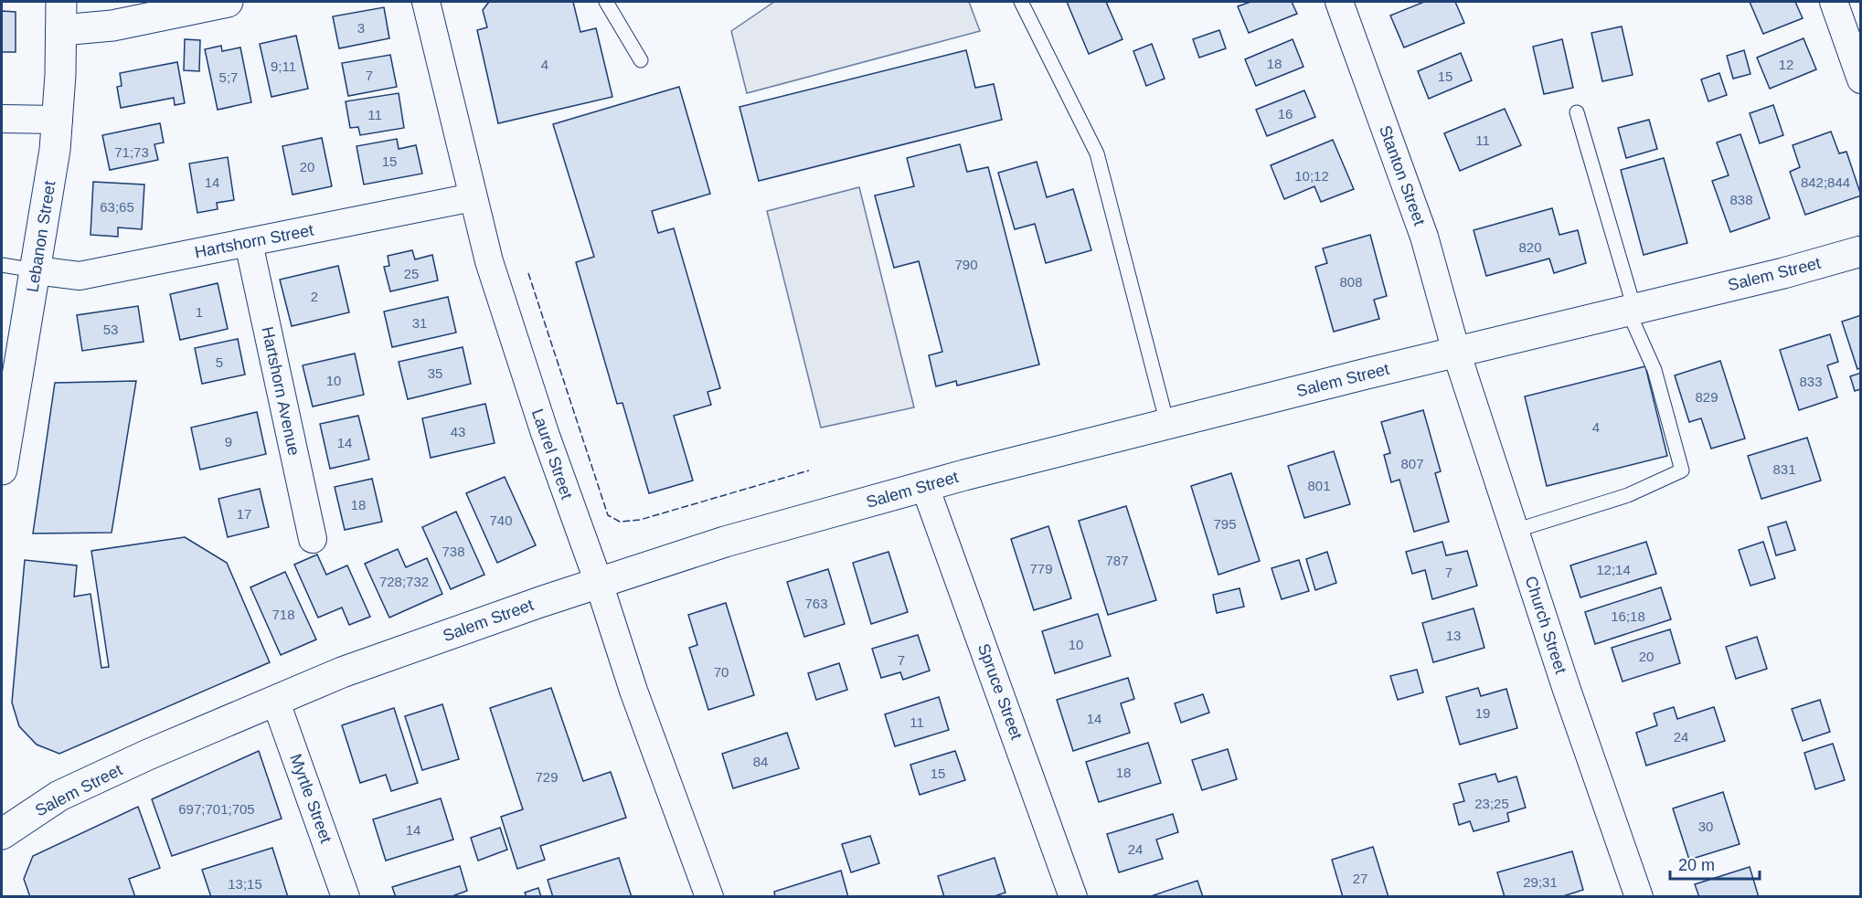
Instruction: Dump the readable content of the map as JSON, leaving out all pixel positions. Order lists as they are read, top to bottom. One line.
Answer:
{"streets":{"main road":["Lebanon Street","Salem Street"],"street":["Stanton Street","Hartshorn Street","Hartshorn Avenue","Laurel Street","Church Street","Spruce Street","Myrtle Street"]},"crossings":[["Stanton Street","Salem Street"],["Stanton Street","Church Street"],["Lebanon Street","Hartshorn Street"],["Hartshorn Street","Hartshorn Avenue"],["Hartshorn Street","Laurel Street"],["Salem Street","Laurel Street"],["Salem Street","Church Street"],["Salem Street","Spruce Street"],["Salem Street","Myrtle Street"]],"house_numbers":["3","18","4","12","9;11","7","15","5;7","16","11","11","71;73","15","20","10;12","14","842;844","838","63;65","820","790","25","808","2","1","31","53","5","35","10","833","829","4","43","9","14","807","831","801","18","17","740","795","738","787","779","12;14","7","728;732","763","718","16;18","13","10","20","7","70","19","14","11","24","84","18","15","729","23;25","697;701;705","30","14","24","27","29;31","13;15"],"scale_bar":"20 m"}
